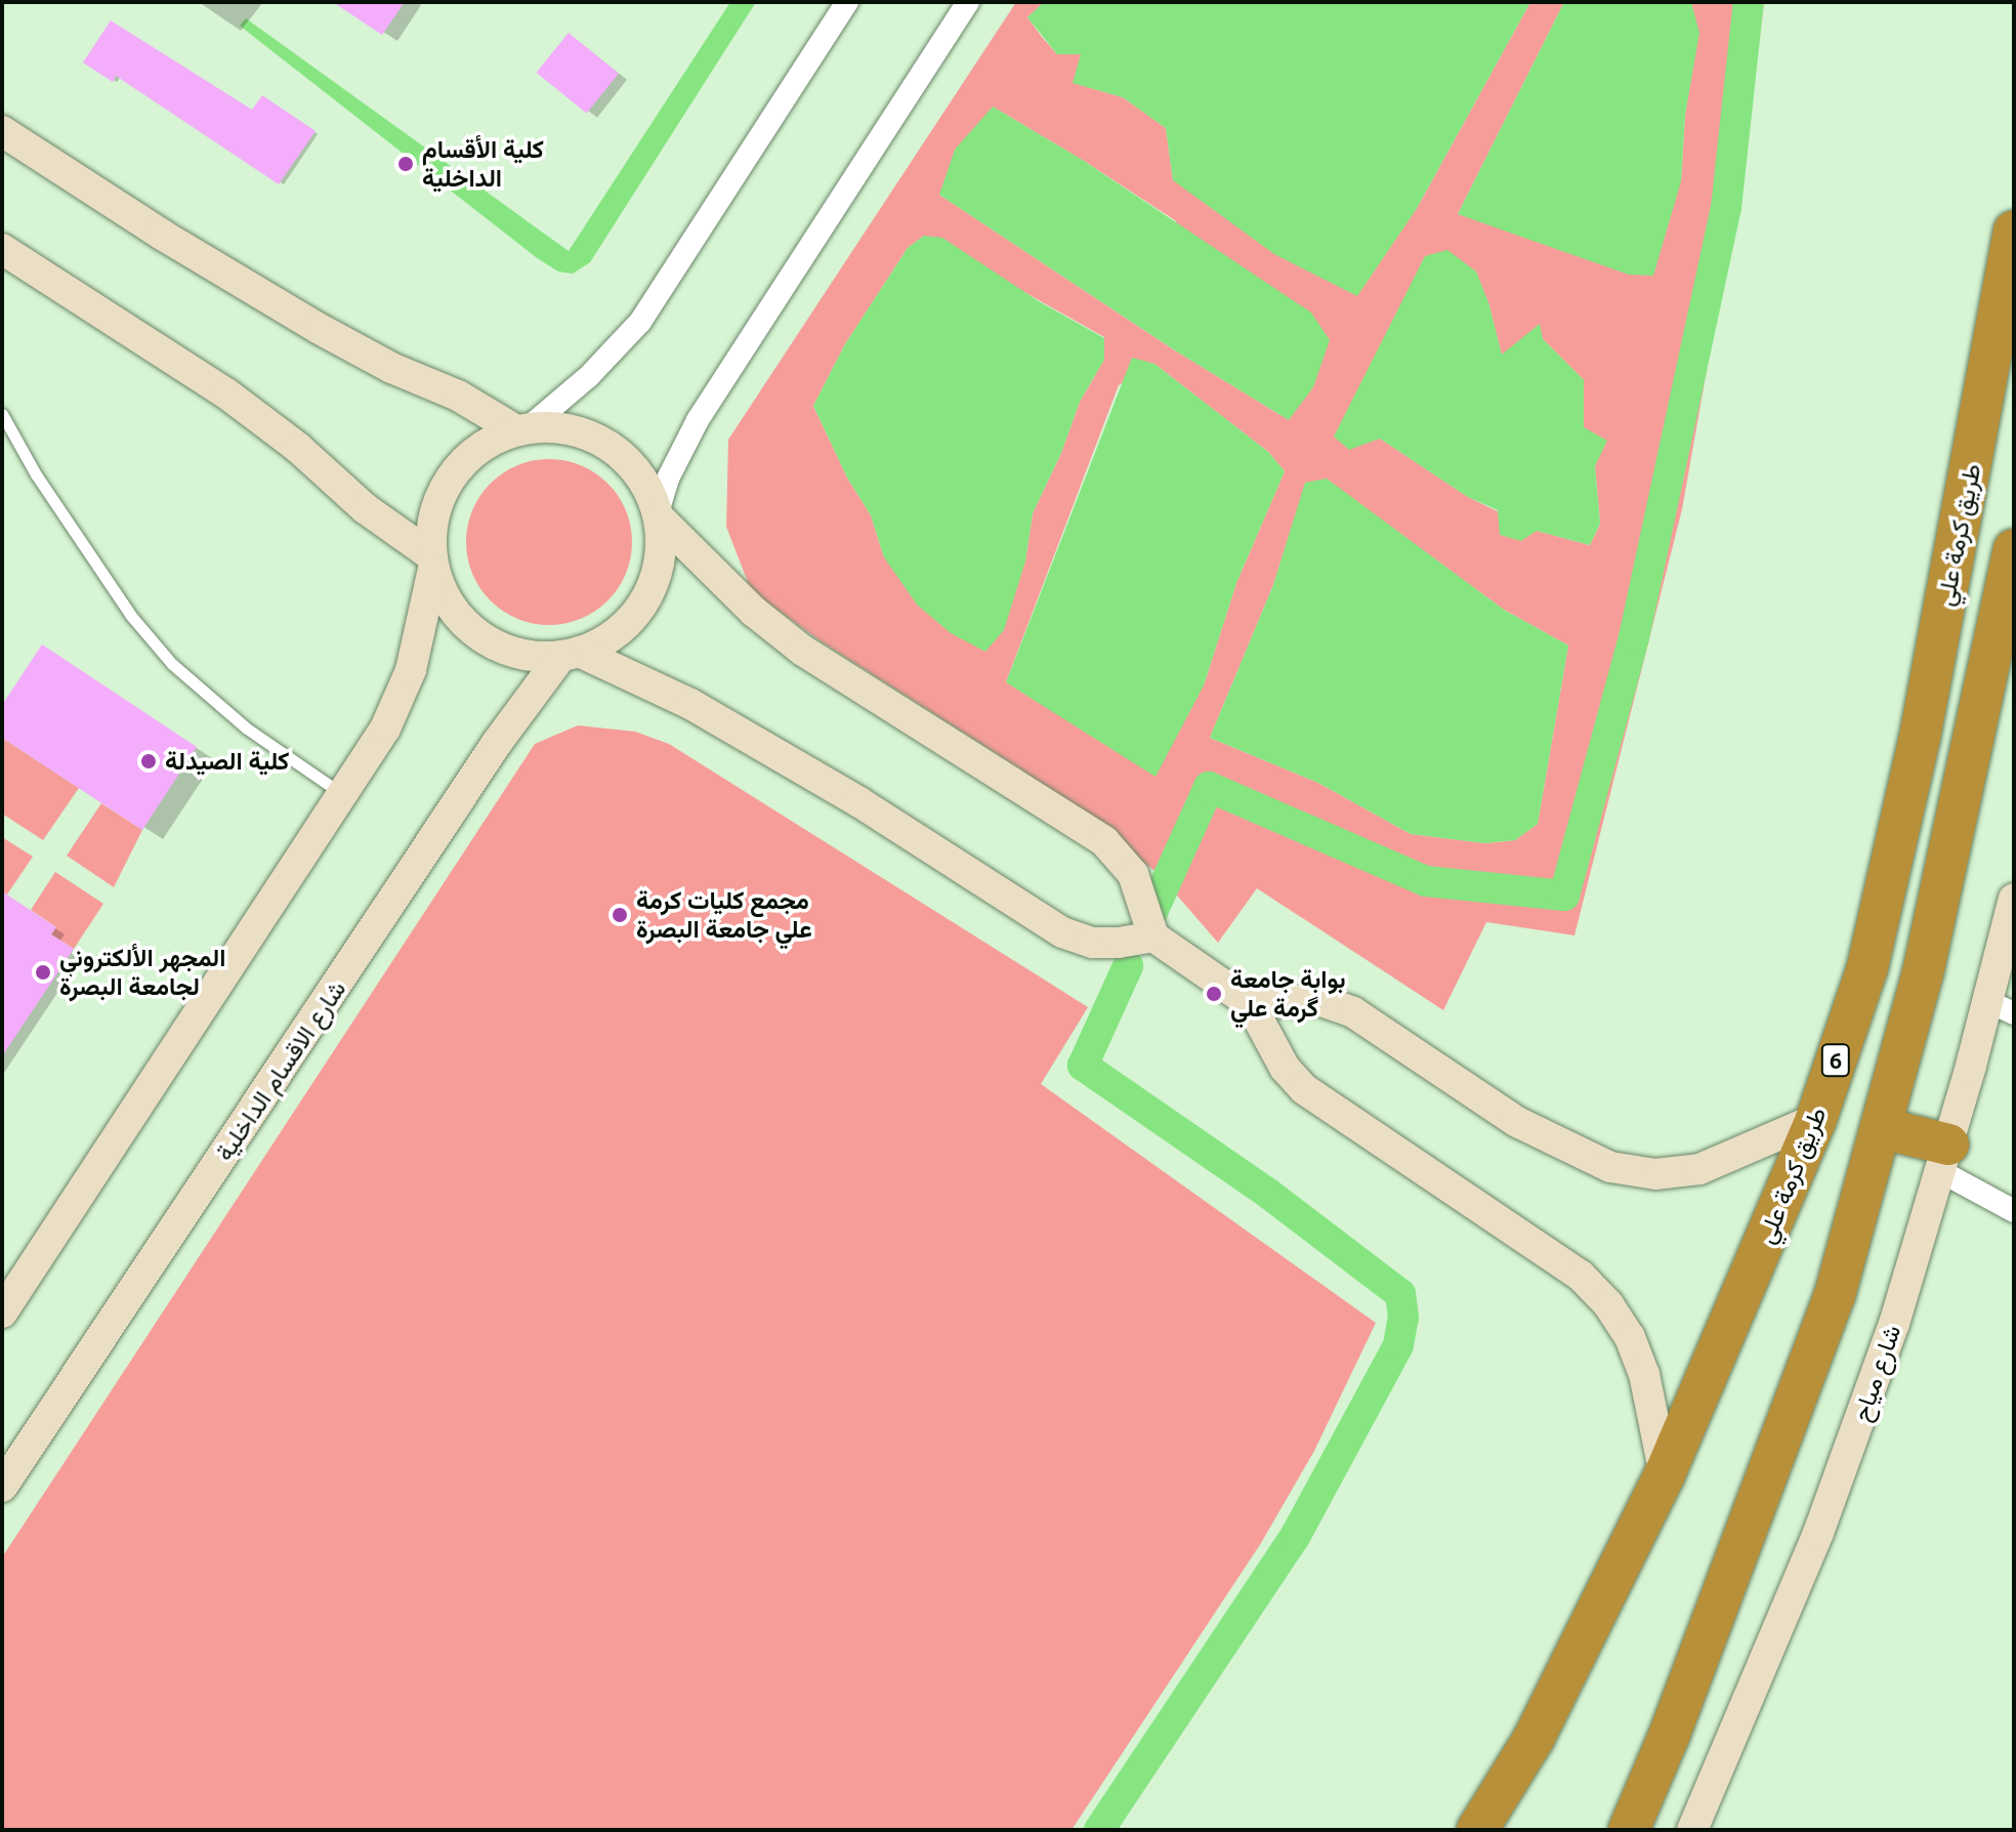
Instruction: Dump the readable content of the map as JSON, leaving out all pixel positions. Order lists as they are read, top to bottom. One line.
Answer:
{"streets":{"highway":["طريق كرمة علي","6"],"street":["شارع الاقسام الداخلية","شارع مياح"]},"places":["كلية الأقسام الداخلية","كلية الصيدلة","مجمع كليات كرمة علي جامعة البصرة","المجهر الألكتروني لجامعة البصرة","بوابة جامعة گرمة علي"]}
